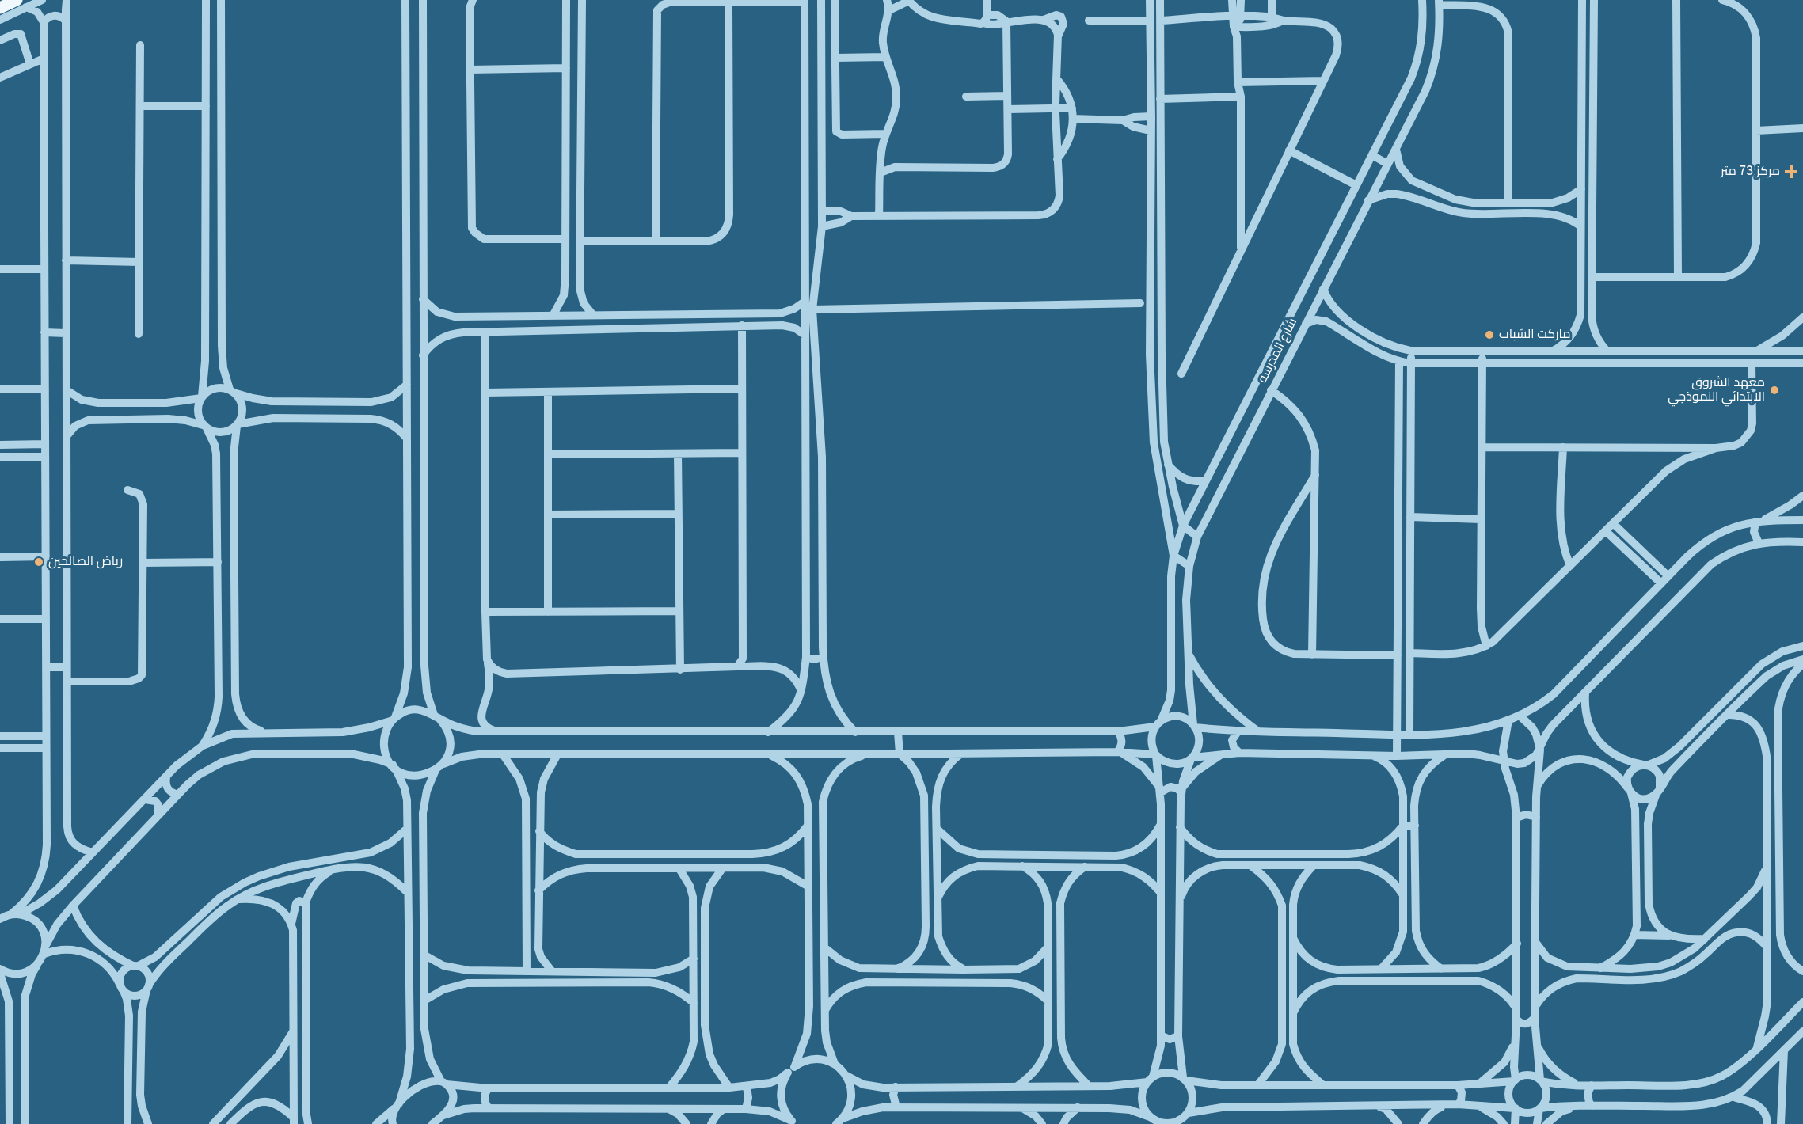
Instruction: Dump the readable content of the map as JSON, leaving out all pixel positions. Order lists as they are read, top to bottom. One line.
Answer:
{"streets":{"street":["شارع المدرسه"]},"places":{"health":["مركز 73 متر"],"other":["ماركت الشباب","معهد الشروق الابتدائي النموذجي","رياض الصالحين"]}}
